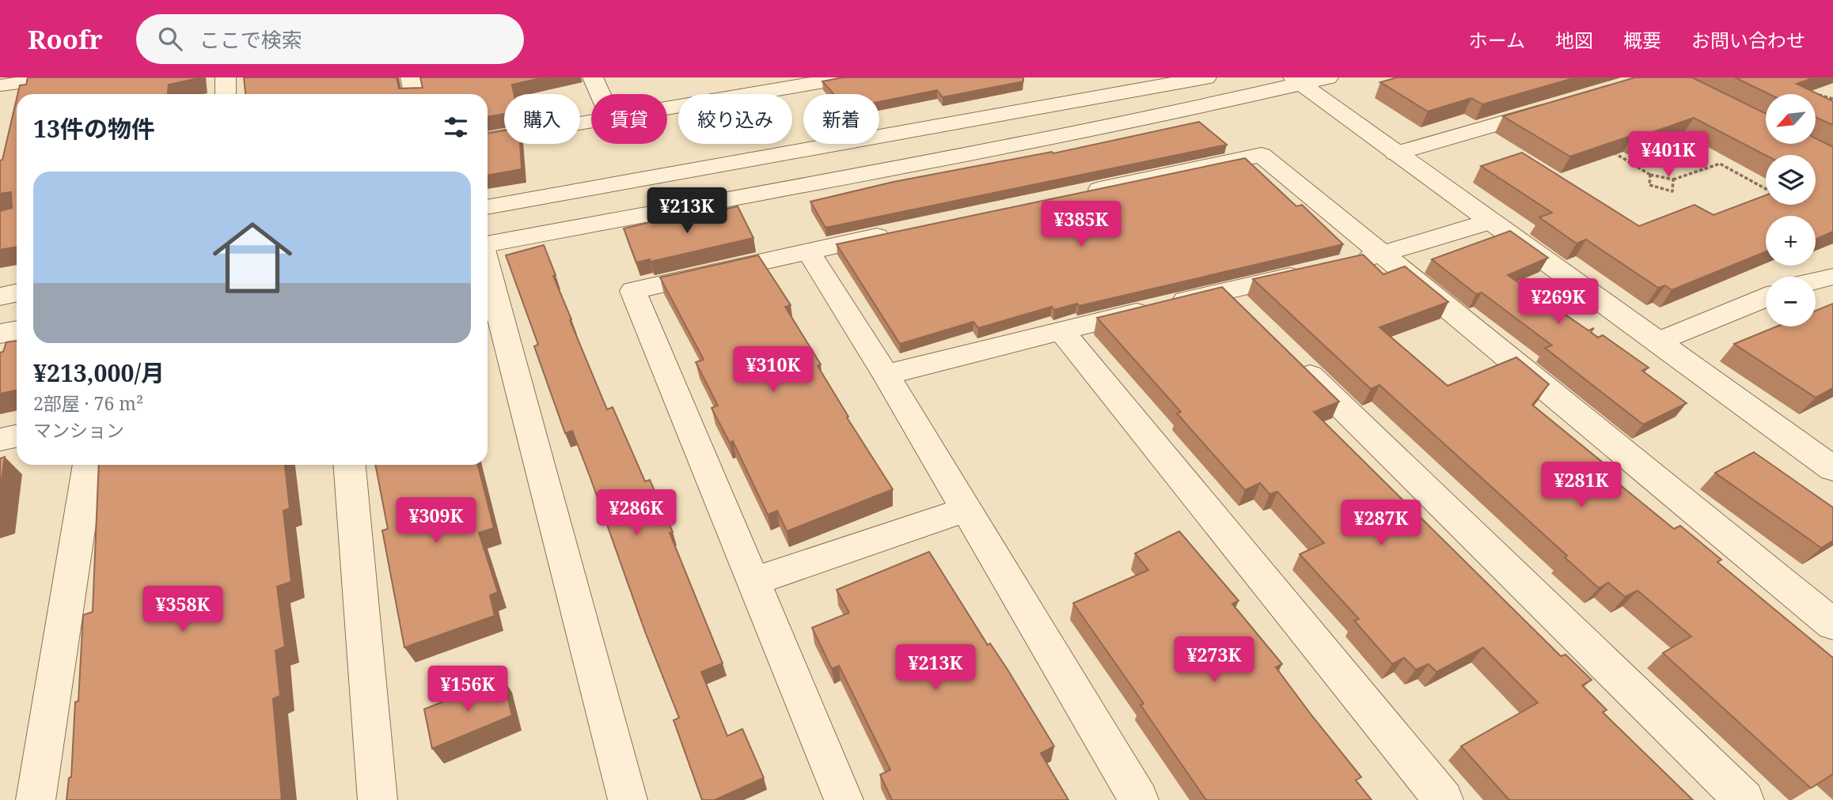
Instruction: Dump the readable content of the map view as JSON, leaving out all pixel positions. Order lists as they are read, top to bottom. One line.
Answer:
{"north":"bottom left","page":{"header":"Roofr","search":"ここで検索","nav":["ホーム","地図","概要","お問い合わせ"],"map_buttons":["+","−"],"chip":["購入","賃貸","絞り込み","新着"],"heading":"13件の物件","price":["¥401K","¥213K","¥385K","¥269K","¥310K","¥281K","¥286K","¥309K","¥287K","¥358K","¥273K","¥213K","¥156K"],"list":[{"name":"¥213,000/月","note":"2部屋 · 76 m² · マンション"}]}}
